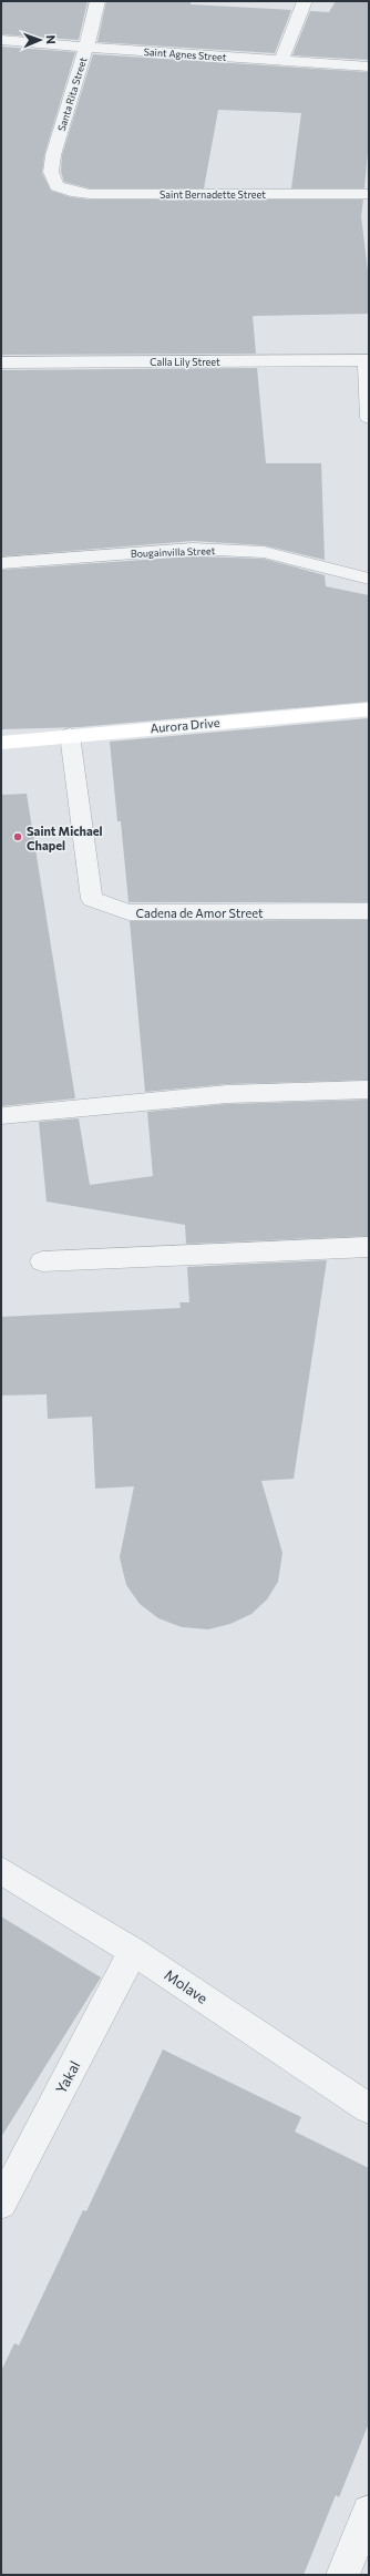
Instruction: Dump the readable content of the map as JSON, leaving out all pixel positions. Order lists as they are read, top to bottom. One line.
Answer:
{"streets":{"street":["Saint Agnes Street","Santa Rita Street","Saint Bernadette Street","Calla Lily Street","Bougainvilla Street","Aurora Drive","Cadena de Amor Street","Molave","Yakal"]},"crossings":[["Saint Agnes Street","Santa Rita Street"],["Santa Rita Street","Saint Bernadette Street"],["Aurora Drive","Cadena de Amor Street"],["Molave","Yakal"]],"places":["Saint Michael Chapel"],"north":"right"}
